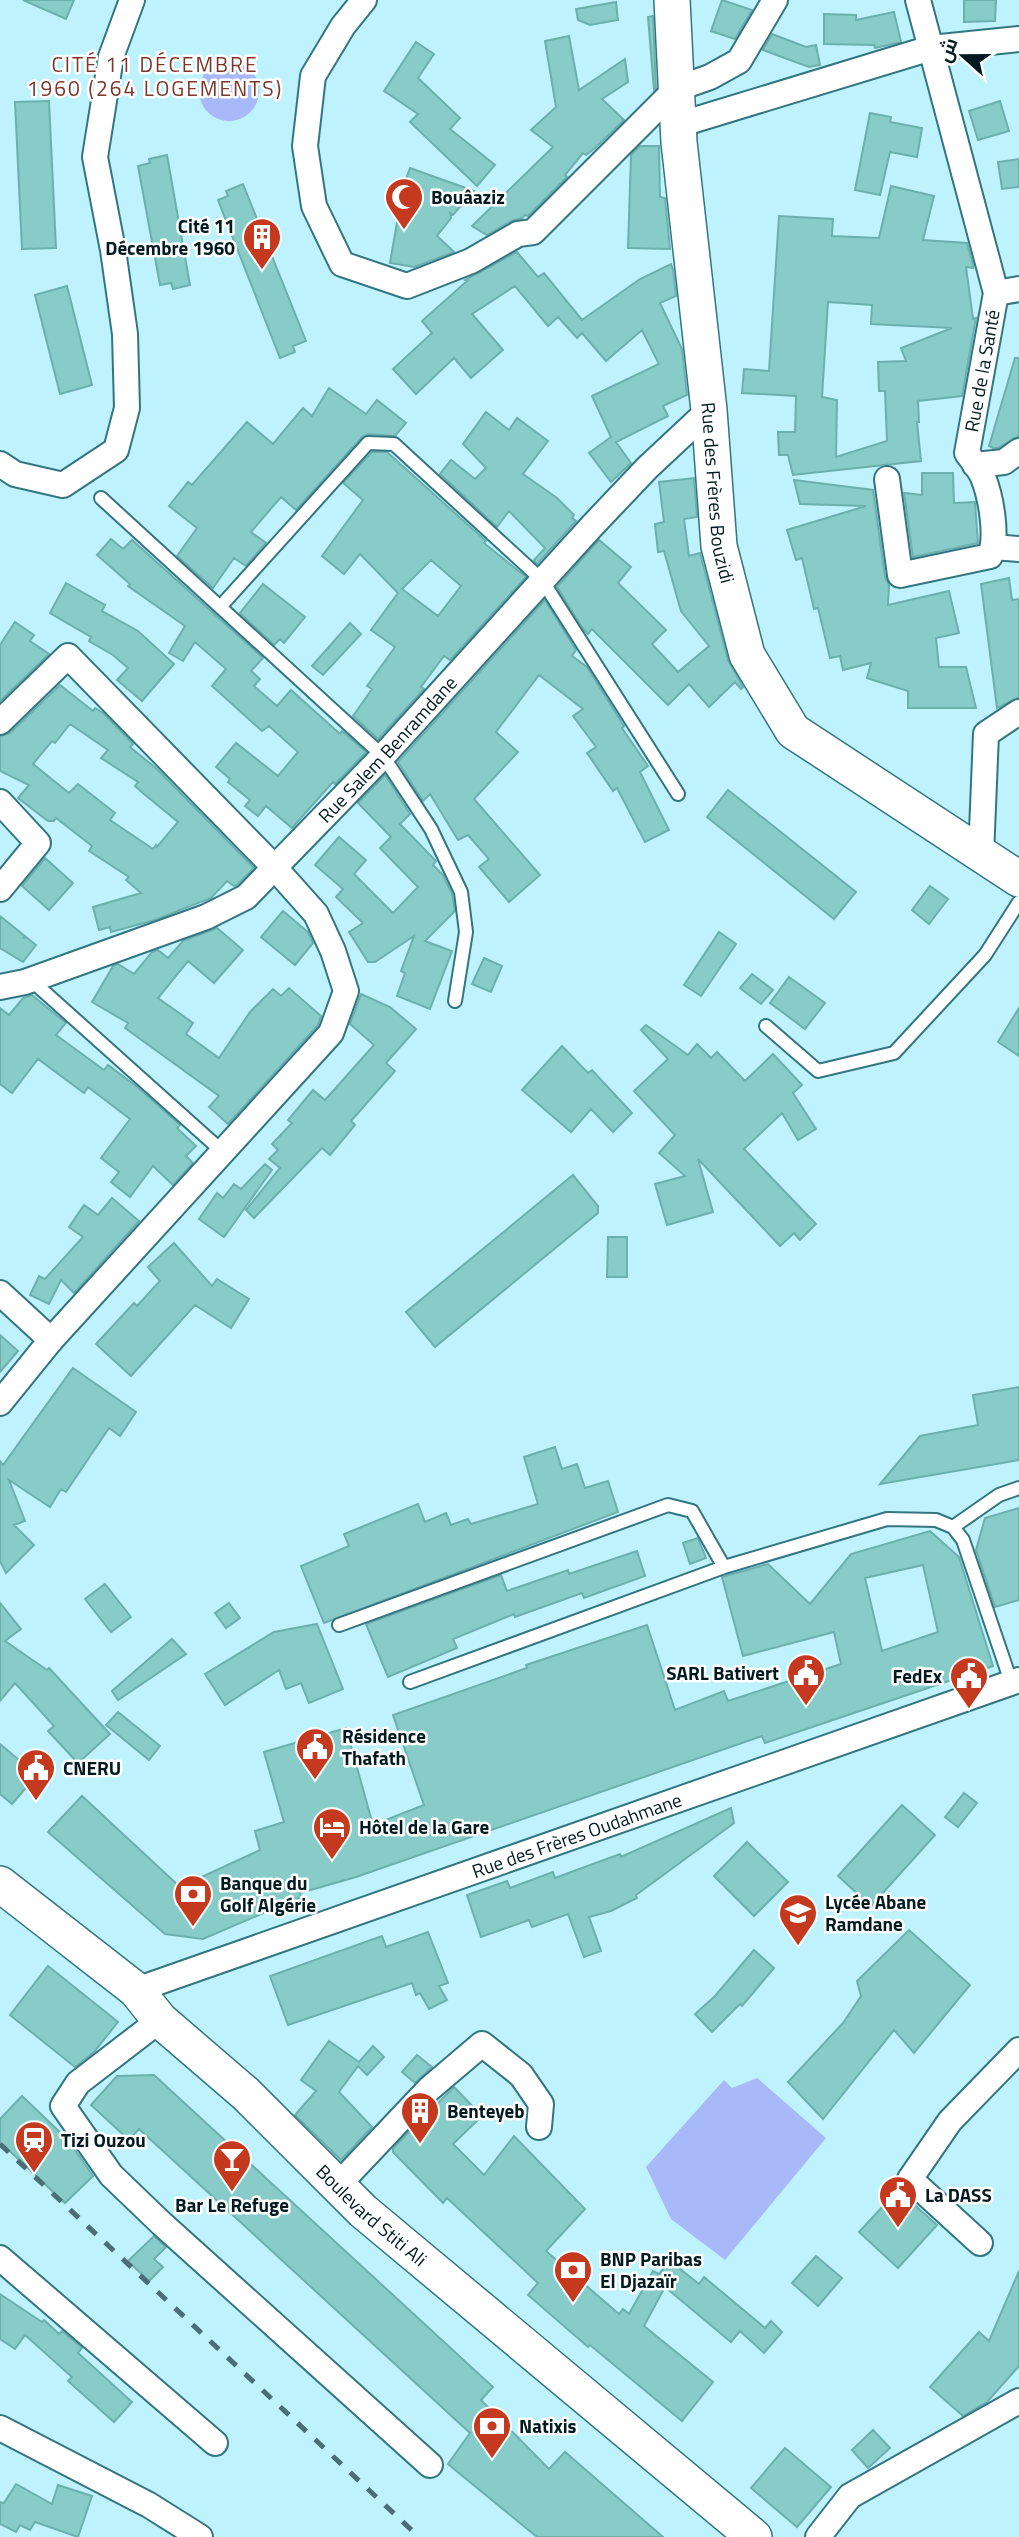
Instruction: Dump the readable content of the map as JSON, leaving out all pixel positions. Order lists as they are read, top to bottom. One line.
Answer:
{"streets":{"main road":["Rue des Frères Bouzidi","Boulevard Stiti Ali"],"street":["Rue de la Santé","Rue Salem Benramdane","Rue des Frères Oudahmane"]},"crossings":[["Rue des Frères Bouzidi","Rue Salem Benramdane"],["Rue des Frères Oudahmane","Boulevard Stiti Ali"]],"districts":["CITÉ 11 DÉCEMBRE 1960 (264 LOGEMENTS)"],"places":{"mosque":["Bouâaziz"],"building":["Cité 11 Décembre 1960","Benteyeb"],"public building":["SARL Bativert","FedEx","Résidence Thafath","CNERU","La DASS"],"hotel":["Hôtel de la Gare"],"bank":["Banque du Golf Algérie","BNP Paribas El Djazaïr","Natixis"],"school or university":["Lycée Abane Ramdane"],"station":["Tizi Ouzou"],"bar":["Bar Le Refuge"]},"north":"left"}
